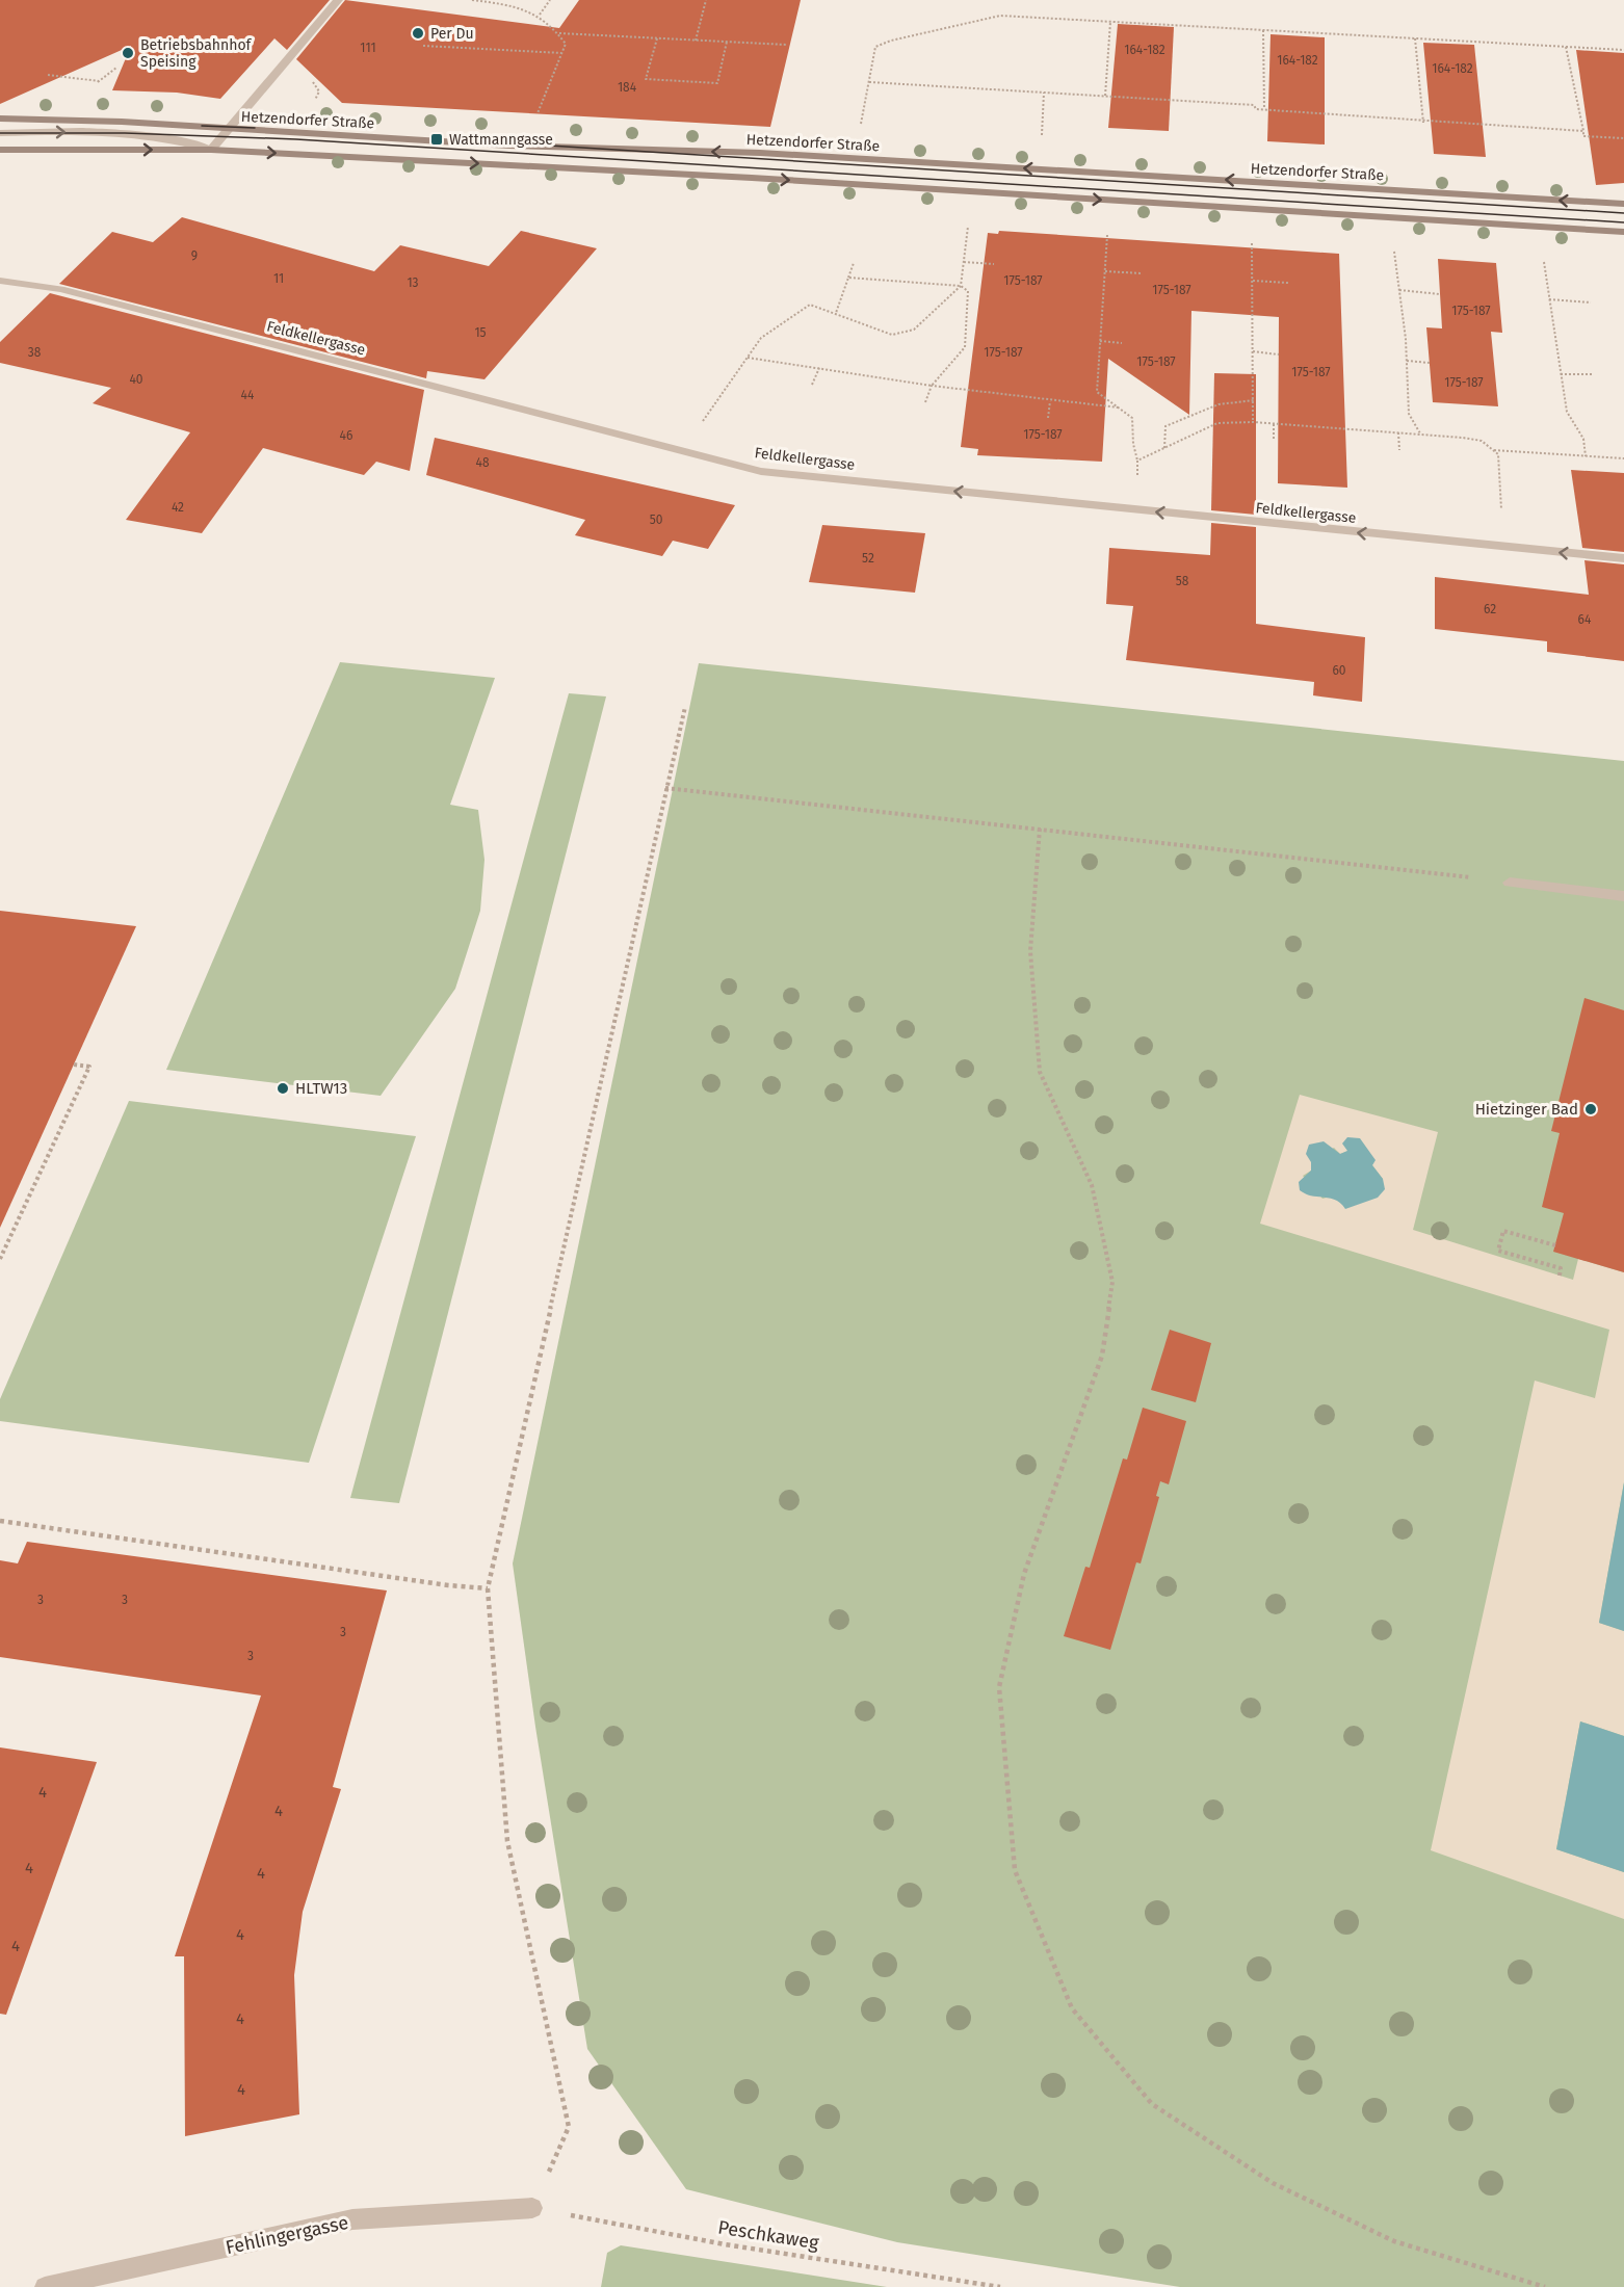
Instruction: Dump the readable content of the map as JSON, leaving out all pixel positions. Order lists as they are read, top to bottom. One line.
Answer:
{"streets":{"main road":["Hetzendorfer Straße"],"street":["Feldkellergasse","Fehlingergasse"],"path":["Peschkaweg"]},"crossings":[["Fehlingergasse","Peschkaweg"]],"one_way":["Feldkellergasse"],"places":{"other":["Per Du","Betriebsbahnhof Speising","HLTW13","Hietzinger Bad"],"transit":["Wattmanngasse"]},"house_numbers":["111","164-182","164-182","164-182","184","9","11","175-187","13","175-187","175-187","15","38","175-187","175-187","175-187","40","175-187","44","175-187","46","48","42","50","52","58","62","64","60","3","3","3","3","4","4","4","4","4","4","4","4"]}
